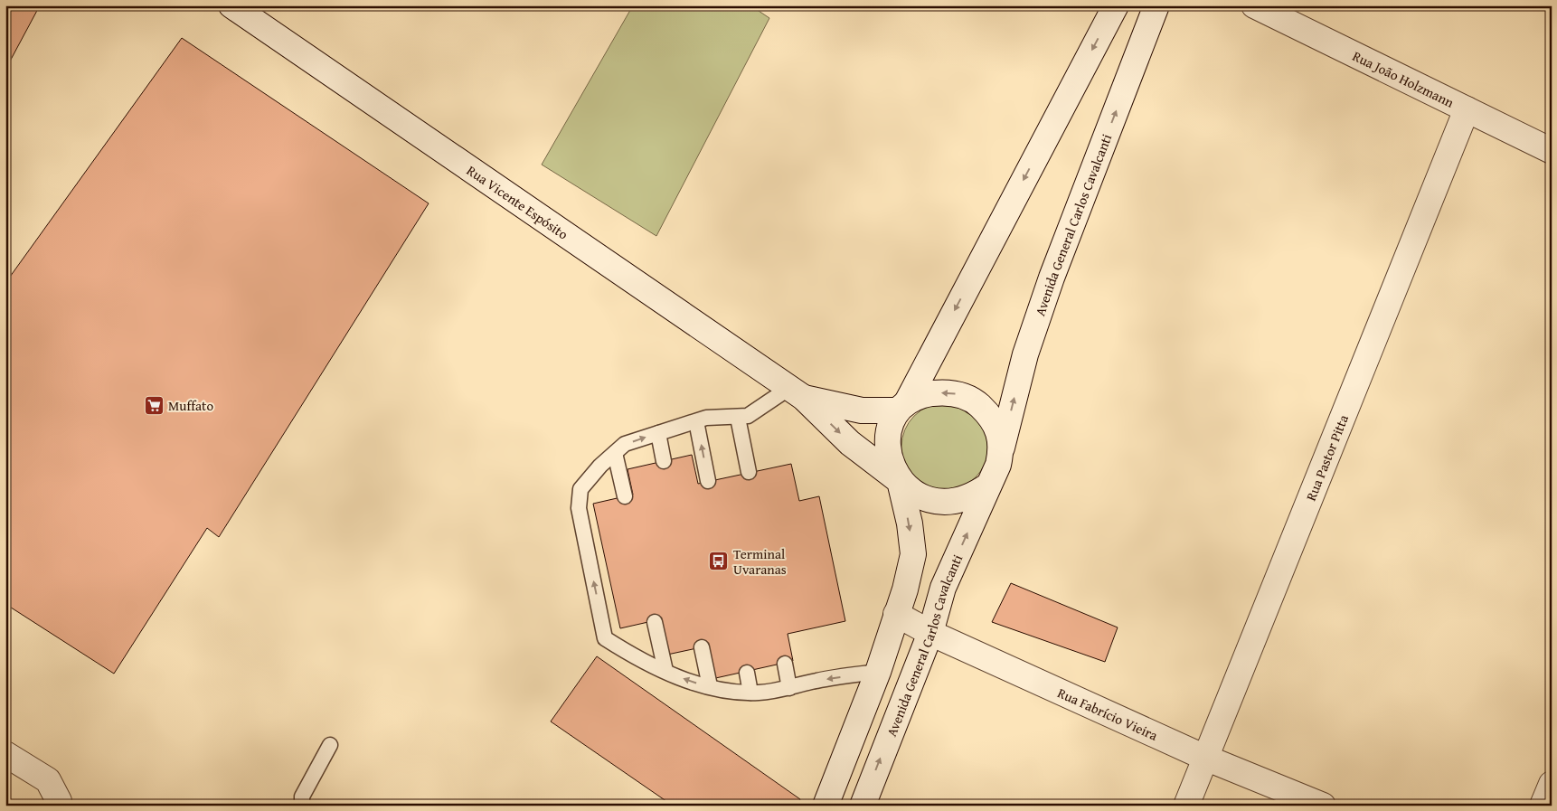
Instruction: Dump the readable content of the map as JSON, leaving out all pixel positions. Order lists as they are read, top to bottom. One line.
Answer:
{"streets":{"main road":["Rua João Holzmann","Rua Vicente Espósito","Avenida General Carlos Cavalcanti","Rua Pastor Pitta","Rua Fabrício Vieira"]},"crossings":[["Rua João Holzmann","Rua Pastor Pitta"],["Rua Vicente Espósito","Avenida General Carlos Cavalcanti"],["Avenida General Carlos Cavalcanti","Rua Fabrício Vieira"],["Rua Pastor Pitta","Rua Fabrício Vieira"]],"places":{"supermarket":["Muffato"],"bus stop":["Terminal Uvaranas"]}}
